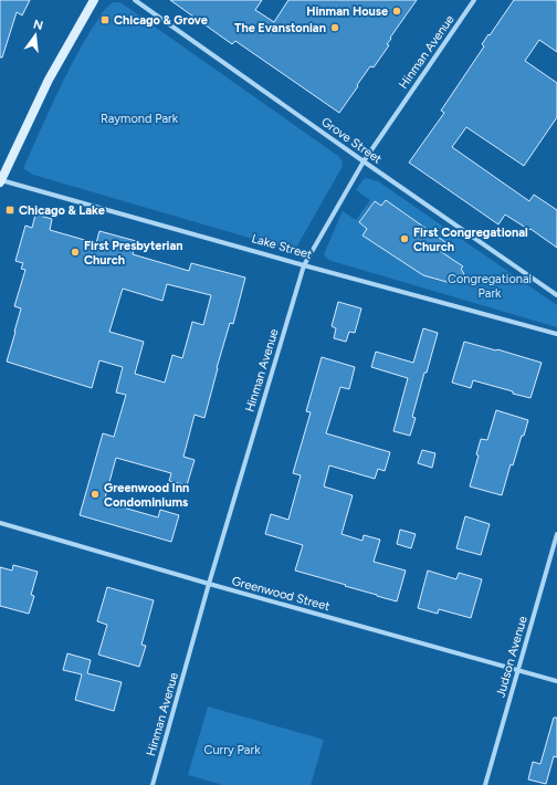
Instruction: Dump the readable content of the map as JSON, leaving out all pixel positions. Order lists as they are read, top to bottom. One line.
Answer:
{"streets":{"street":["Hinman Avenue","Grove Street","Lake Street","Greenwood Street","Judson Avenue"]},"crossings":[["Hinman Avenue","Grove Street"],["Hinman Avenue","Lake Street"],["Hinman Avenue","Greenwood Street"],["Greenwood Street","Judson Avenue"]],"parks":["Raymond Park","Congregational Park","Curry Park"],"places":{"other":["Hinman House","The Evanstonian","First Congregational Church","First Presbyterian Church","Greenwood Inn Condominiums"],"transit":["Chicago & Grove","Chicago & Lake"]},"north":"top"}
